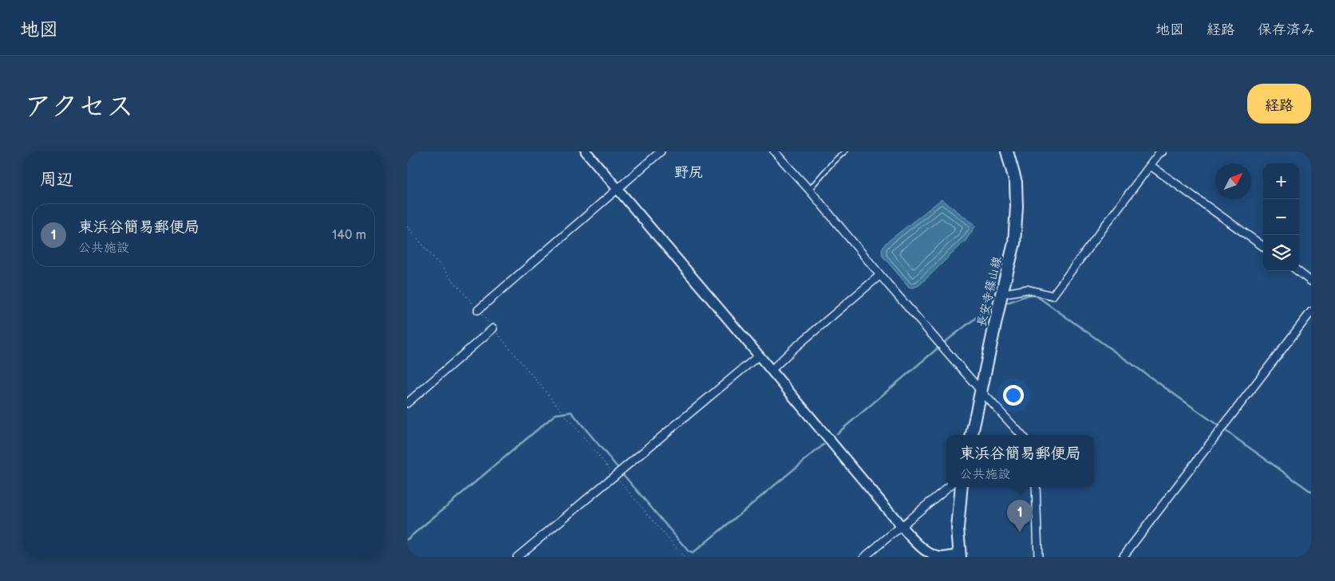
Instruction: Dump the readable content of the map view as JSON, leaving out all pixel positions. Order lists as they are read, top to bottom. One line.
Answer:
{"streets":{"main road":["長安寺篠山線"]},"districts":["野尻"],"north":"top right","page":{"header":"地図","nav":["地図","経路","保存済み"],"title":"アクセス","buttons":"経路","heading":"周辺","map_buttons":["+","−"],"list":[{"mark":"1","name":"東浜谷簡易郵便局","note":"公共施設","value":"140 m"}],"popup":["東浜谷簡易郵便局","公共施設"],"pins":"1"}}
